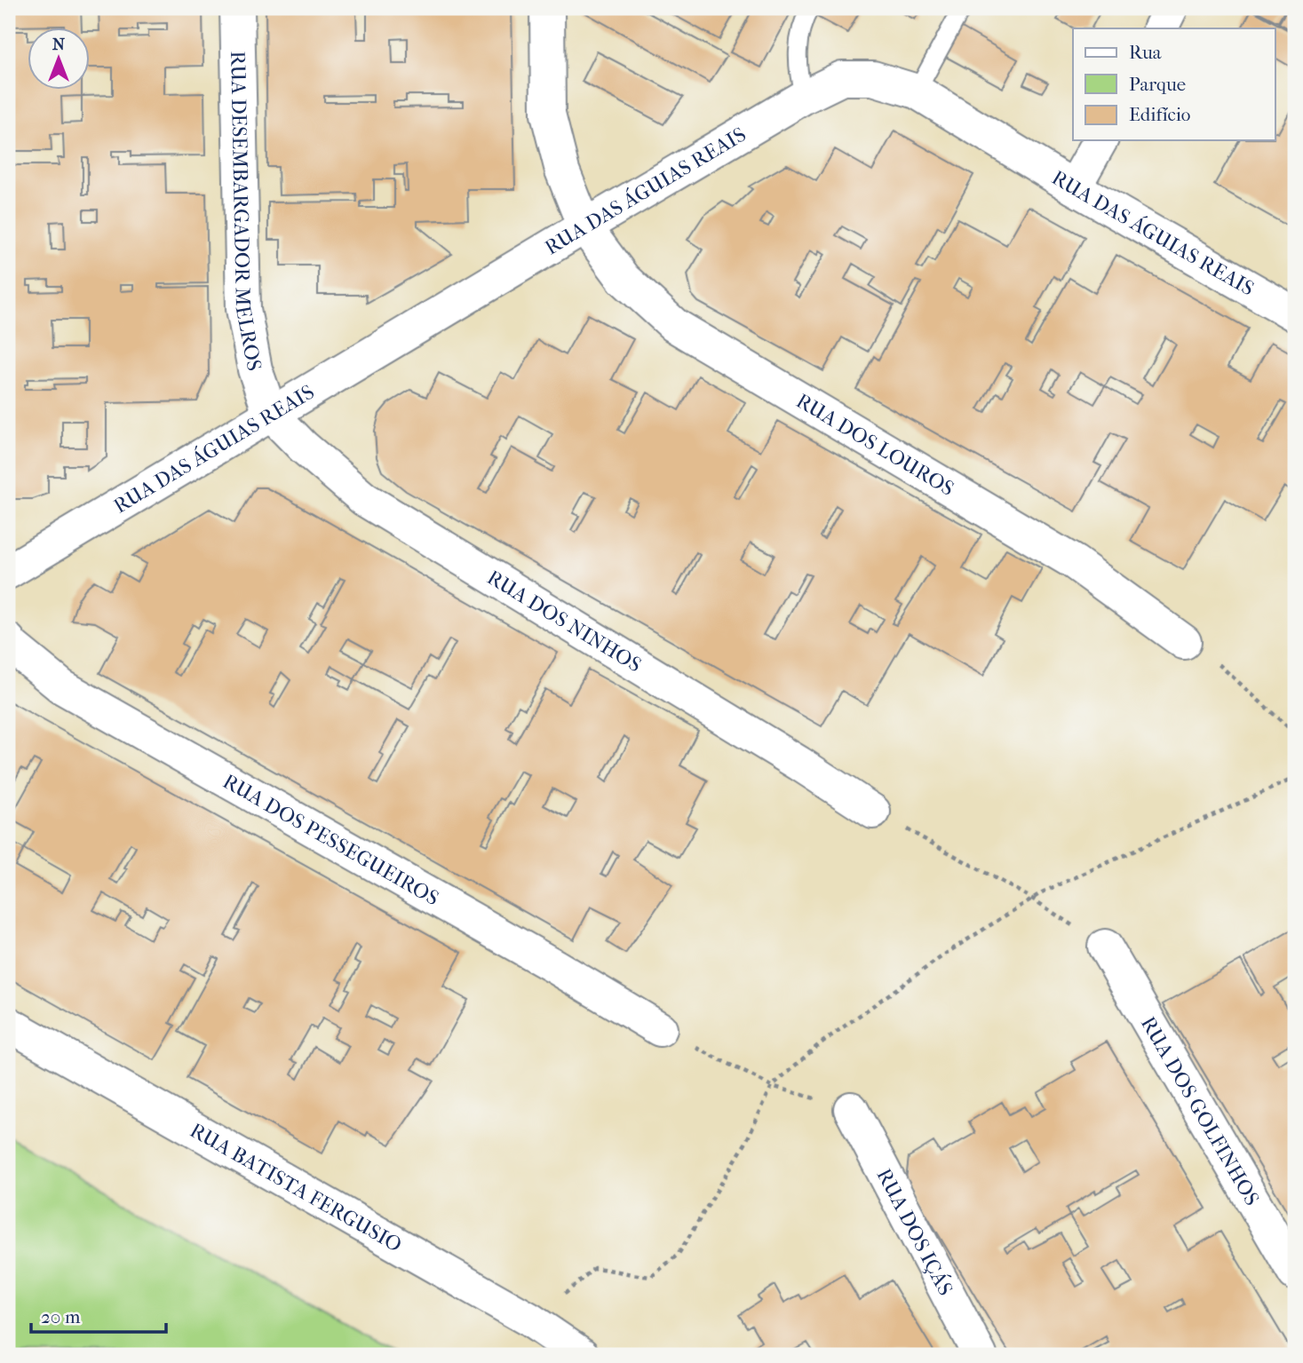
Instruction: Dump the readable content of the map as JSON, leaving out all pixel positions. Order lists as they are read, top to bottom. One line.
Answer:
{"streets":{"street":["RUA DAS ÁGUIAS REAIS","RUA DESEMBARGADOR MELROS","RUA DOS LOUROS","RUA DOS NINHOS","RUA DOS PESSEGUEIROS","RUA DOS GOLFINHOS","RUA BATISTA FERGUSIO","RUA DOS IÇÁS"]},"crossings":[["RUA DAS ÁGUIAS REAIS","RUA DESEMBARGADOR MELROS"],["RUA DAS ÁGUIAS REAIS","RUA DOS LOUROS"],["RUA DAS ÁGUIAS REAIS","RUA DOS NINHOS"],["RUA DESEMBARGADOR MELROS","RUA DOS NINHOS"]],"legend":["Rua","Parque","Edifício"],"scale_bar":"20 m","north":"top"}
